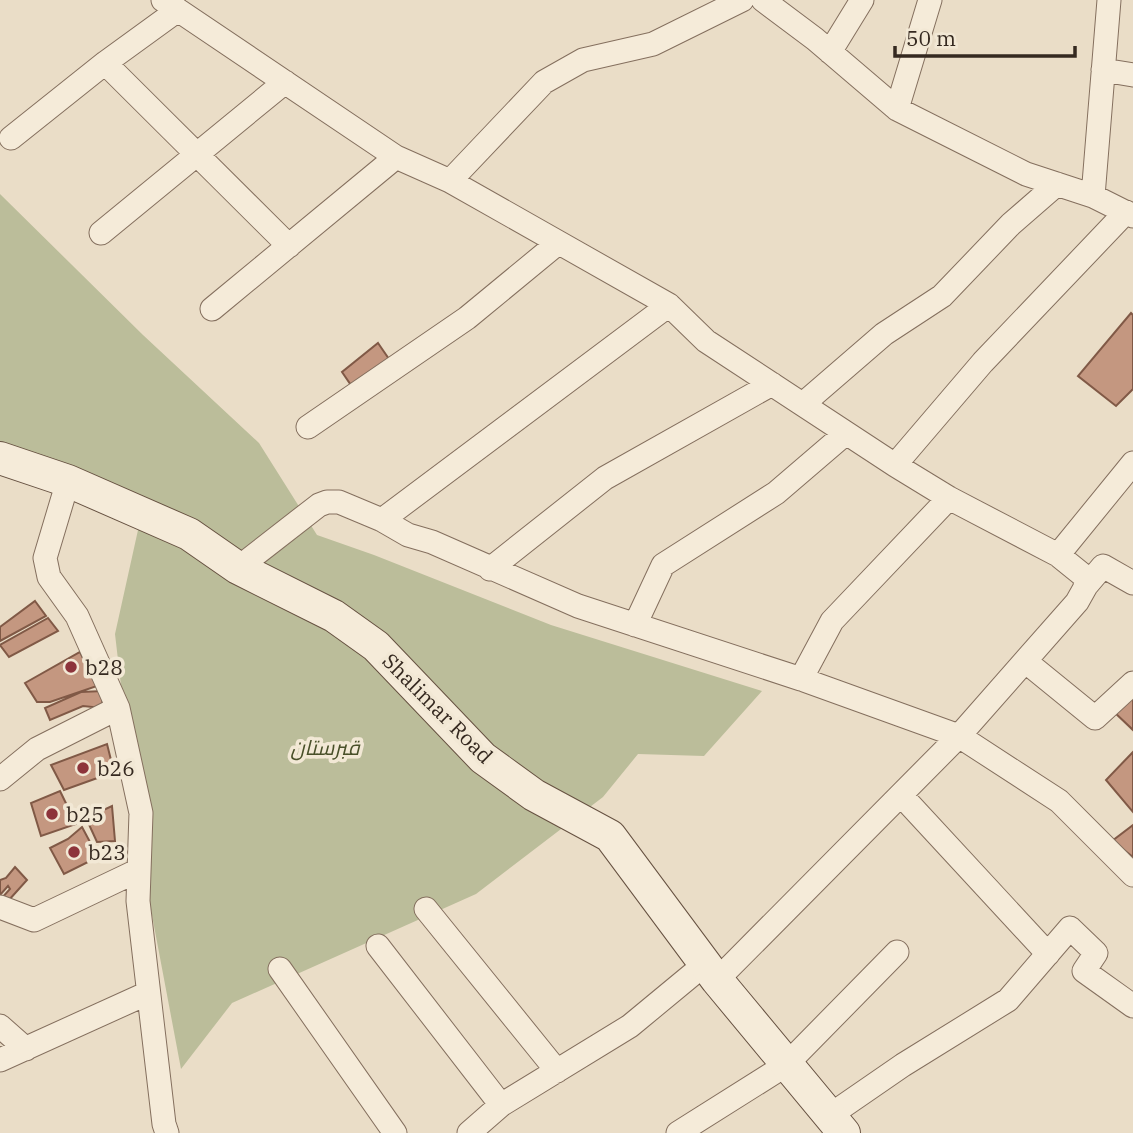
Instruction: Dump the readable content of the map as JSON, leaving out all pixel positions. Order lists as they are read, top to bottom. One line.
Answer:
{"streets":{"street":["Shalimar Road"]},"parks":["قبرستان"],"places":["b28","b26","b25","b23"],"scale_bar":"50 m"}
